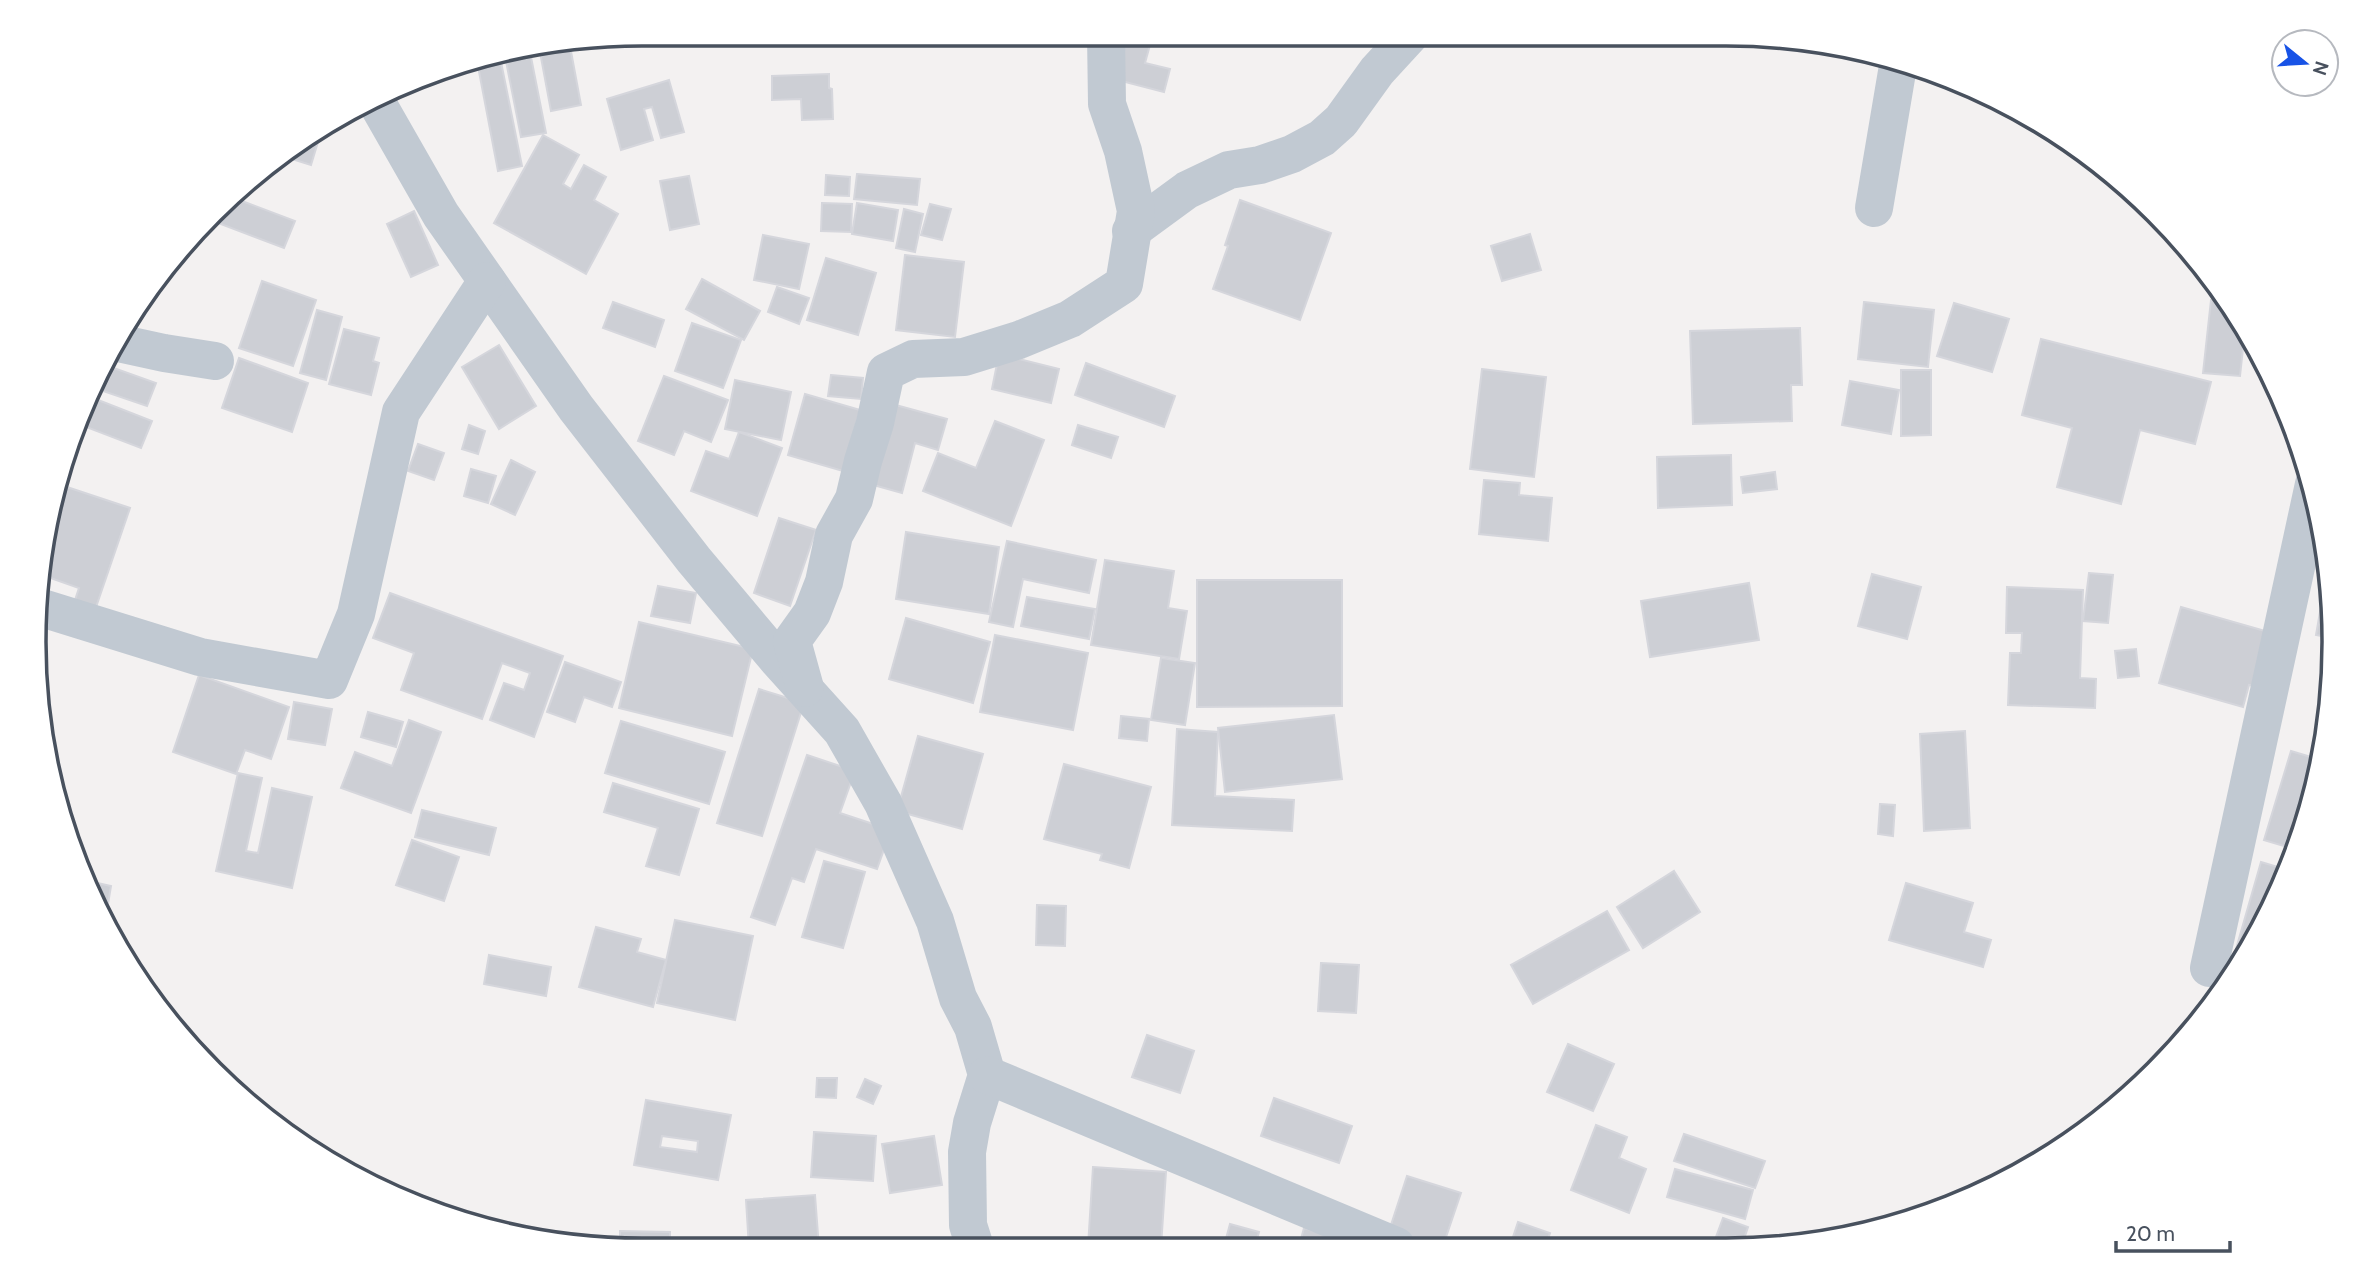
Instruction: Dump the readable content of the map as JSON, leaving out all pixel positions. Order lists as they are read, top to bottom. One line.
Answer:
{"scale_bar":"20 m","north":"right"}
